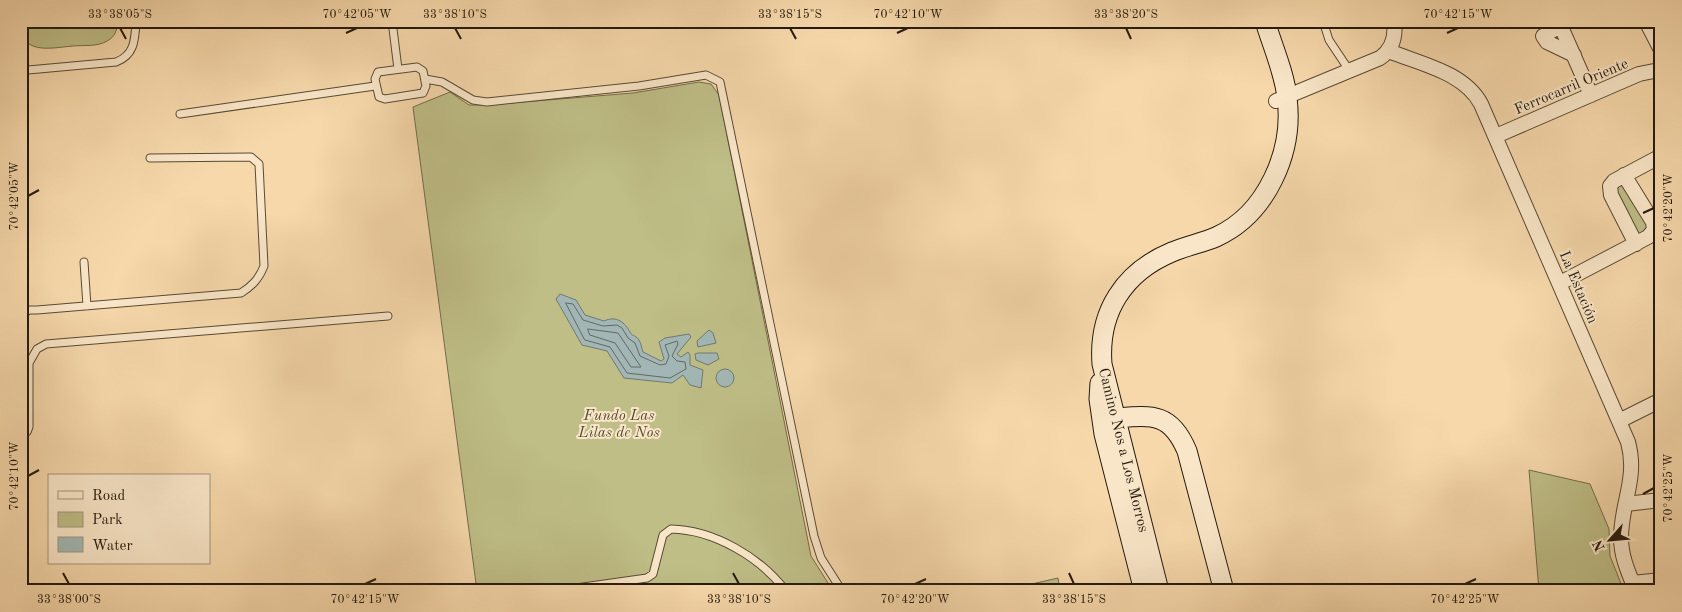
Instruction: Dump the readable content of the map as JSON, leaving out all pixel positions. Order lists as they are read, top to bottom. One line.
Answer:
{"streets":{"main road":["Camino Nos a Los Morros"],"street":["Ferrocarril Oriente","La Estación"]},"crossings":[["Ferrocarril Oriente","La Estación"]],"parks":["Fundo Las Lilas de Nos"],"legend":["Road","Park","Water"],"north":"bottom left","coordinates":["33°38'05\"S","70°42'05\"W","33°38'10\"S","33°38'15\"S","70°42'10\"W","33°38'20\"S","70°42'15\"W","70°42'20\"W","70°42'25\"W","33°38'00\"S"]}
